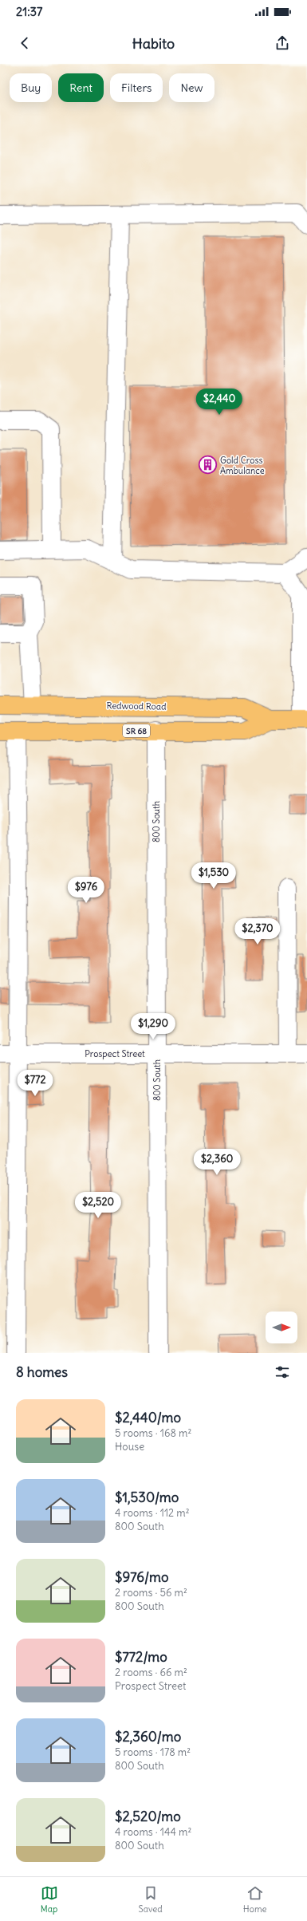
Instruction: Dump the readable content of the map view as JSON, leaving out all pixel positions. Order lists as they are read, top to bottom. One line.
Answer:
{"streets":{"main road":["Redwood Road","SR 68"],"street":["800 South","Prospect Street"]},"crossings":[["Redwood Road","800 South"],["800 South","Prospect Street"]],"places":{"building":["Gold Cross Ambulance"]},"north":"right","page":{"status":"21:37","header":"Habito","chip":["Buy","Rent","Filters","New"],"price":["$2,440","$1,530","$976","$2,370","$1,290","$772","$2,360","$2,520"],"heading":"8 homes","list":[{"name":"$2,440/mo","note":"5 rooms · 168 m² · House"},{"name":"$1,530/mo","note":"4 rooms · 112 m² · 800 South"},{"name":"$976/mo","note":"2 rooms · 56 m² · 800 South"},{"name":"$772/mo","note":"2 rooms · 66 m² · Prospect Street"},{"name":"$2,360/mo","note":"5 rooms · 178 m² · 800 South"},{"name":"$2,520/mo","note":"4 rooms · 144 m² · 800 South"}],"tabs":["Map","Saved","Home"]}}
